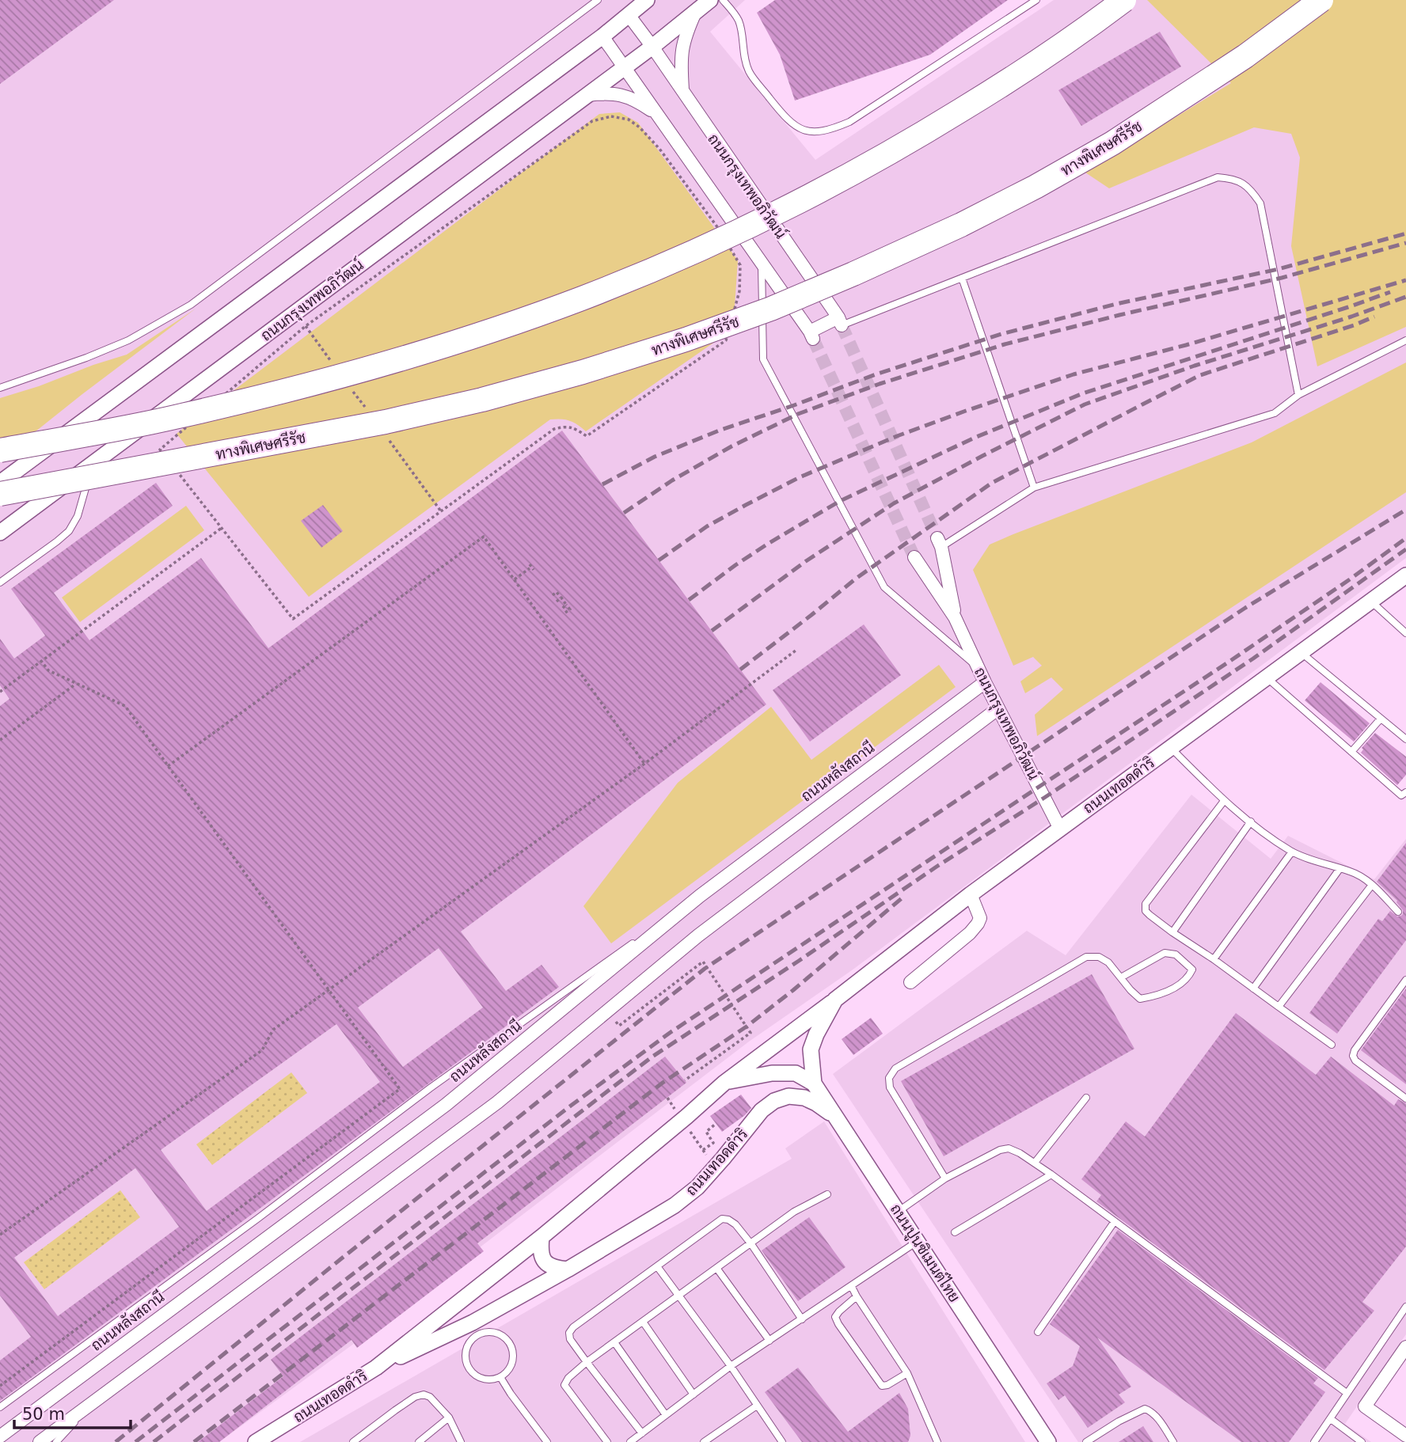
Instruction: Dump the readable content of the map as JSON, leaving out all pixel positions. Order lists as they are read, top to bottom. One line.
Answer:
{"streets":{"highway":["ทางพิเศษศรีรัช"],"street":["ถนนกรุงเทพอภิวัฒน์","ถนนหลังสถานี","ถนนเทอดดำริ","ถนนปูนซิเมนต์ไทย"]},"crossings":[["ถนนกรุงเทพอภิวัฒน์","ถนนหลังสถานี"],["ถนนกรุงเทพอภิวัฒน์","ถนนเทอดดำริ"],["ถนนเทอดดำริ","ถนนปูนซิเมนต์ไทย"]],"scale_bar":"50 m"}
